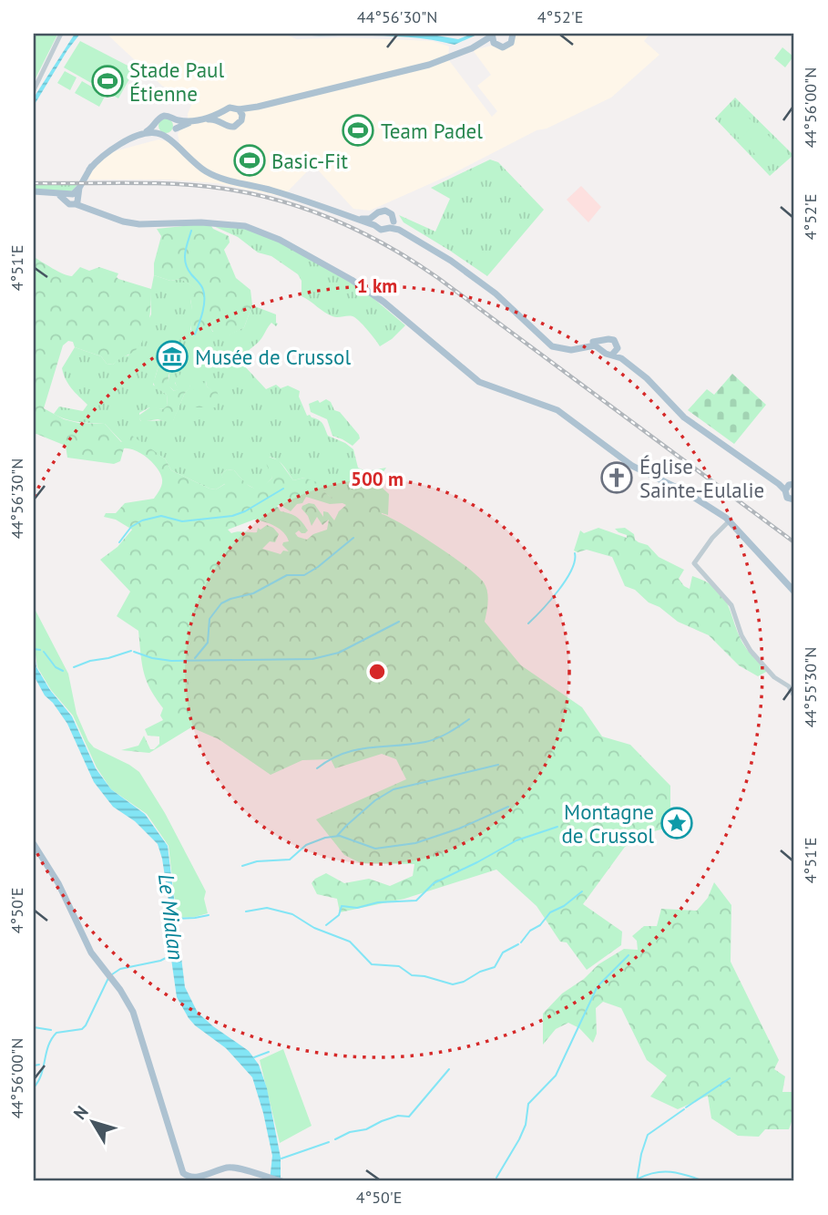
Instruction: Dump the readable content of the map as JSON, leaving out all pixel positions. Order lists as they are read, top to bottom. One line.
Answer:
{"water":["Le Mialan"],"places":{"sports":["Stade Paul Étienne","Team Padel","Basic-Fit"],"museum":["Musée de Crussol"],"church":["Église Sainte-Eulalie"],"place":["Montagne de Crussol"]},"north":"top left","coordinates":["44°56'30\"N","4°52'E","44°56'00\"N","4°51'E","44°55'30\"N","4°50'E"],"rings":["1 km","500 m"]}
